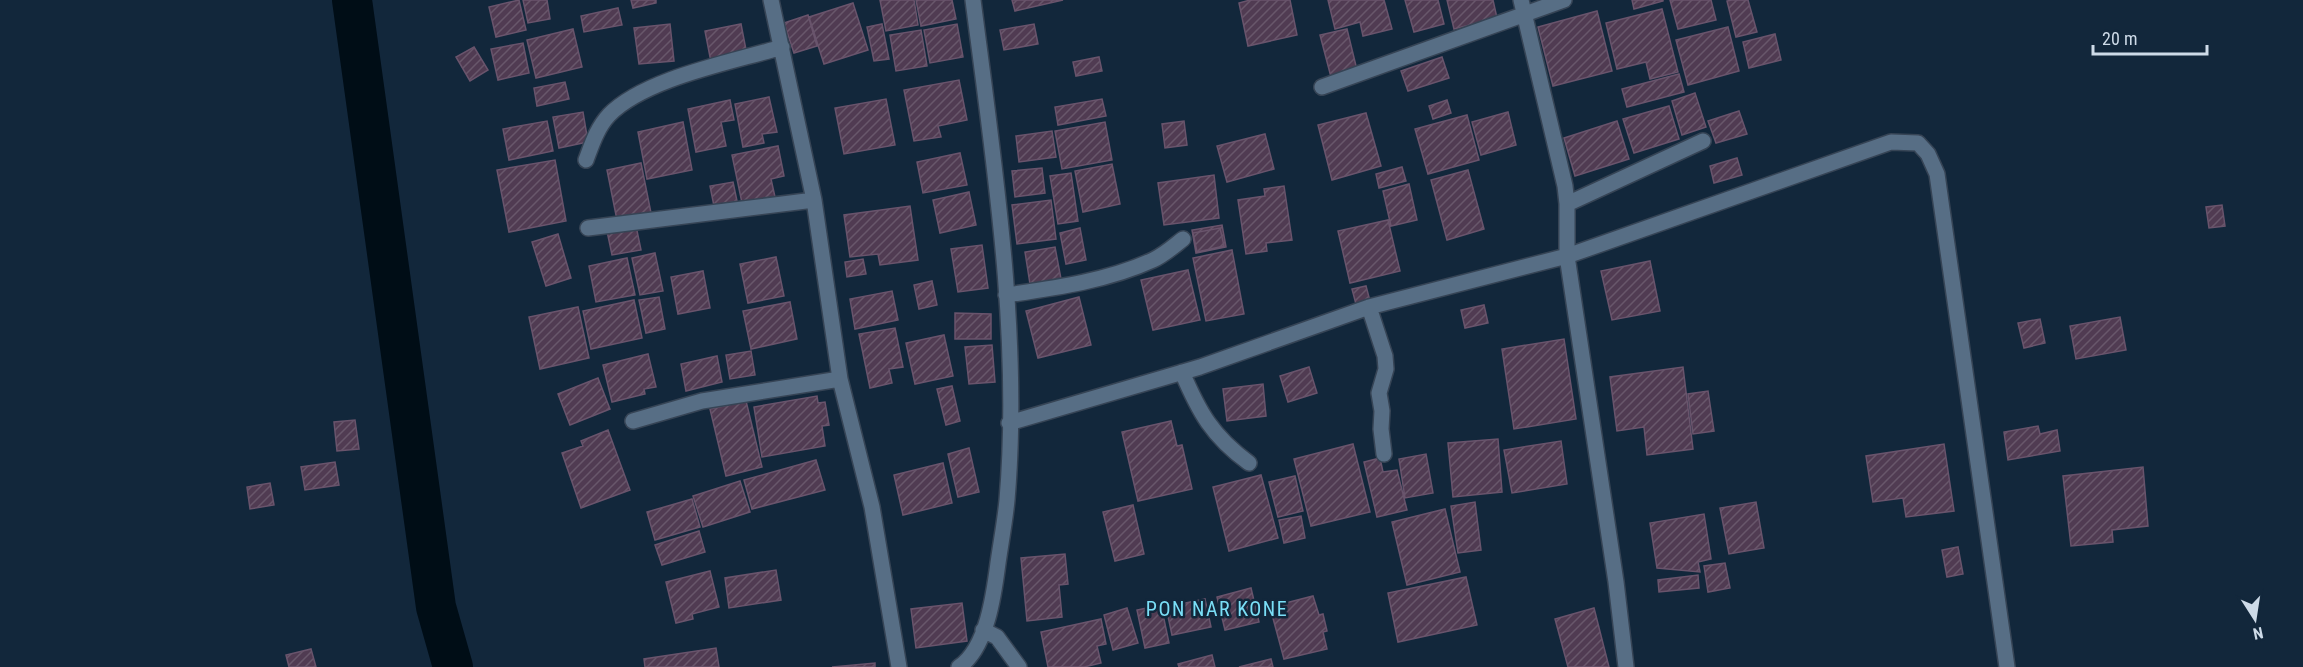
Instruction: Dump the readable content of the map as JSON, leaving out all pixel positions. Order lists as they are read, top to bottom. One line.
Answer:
{"districts":["PON NAR KONE"],"scale_bar":"20 m","north":"bottom"}
